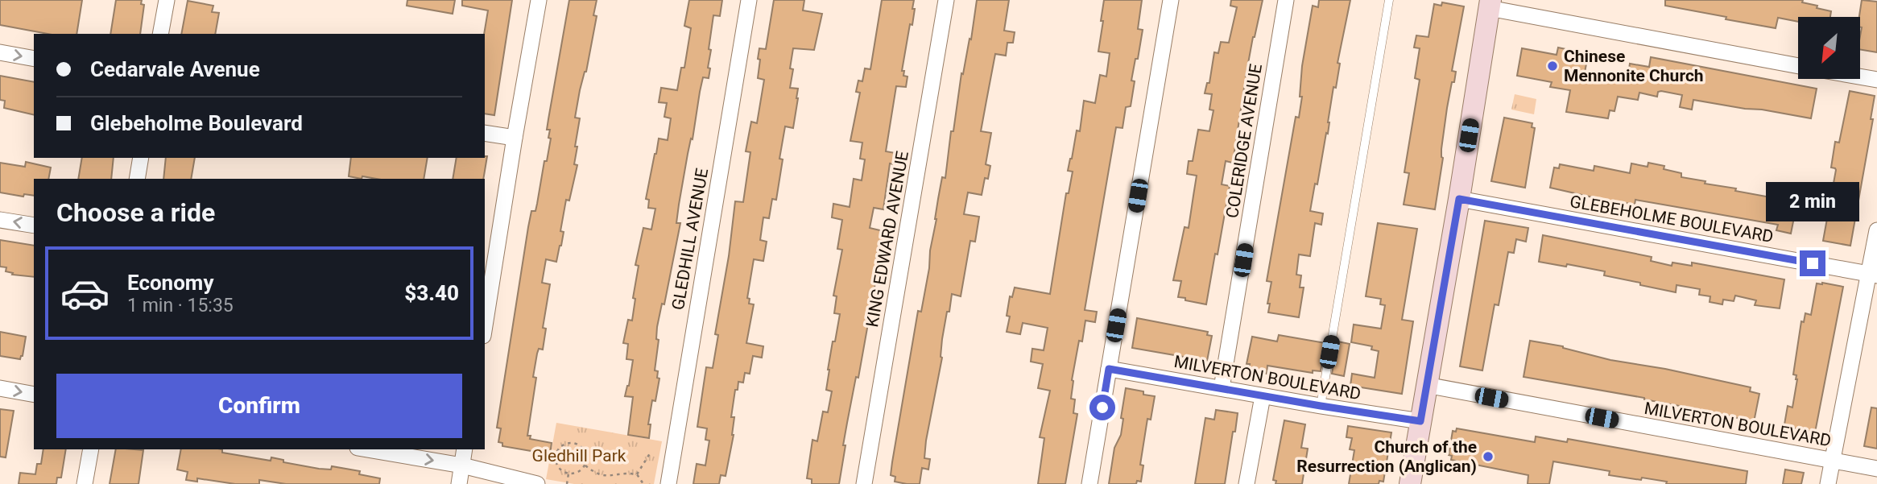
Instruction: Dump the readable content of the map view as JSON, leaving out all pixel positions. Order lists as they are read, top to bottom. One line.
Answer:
{"streets":{"street":["COLERIDGE AVENUE","GLEBEHOLME BOULEVARD","GLEDHILL AVENUE","KING EDWARD AVENUE","MILVERTON BOULEVARD"]},"crossings":[["COLERIDGE AVENUE","MILVERTON BOULEVARD"]],"parks":["Gledhill Park"],"places":["Chinese Mennonite Church","Church of the Resurrection (Anglican)"],"north":"bottom left","page":{"banner":["Cedarvale Avenue","Glebeholme Boulevard"],"heading":"Choose a ride","bubble":"2 min","list":[{"name":"Economy","note":"1 min · 15:35","value":"$3.40"}],"buttons":"Confirm"}}
